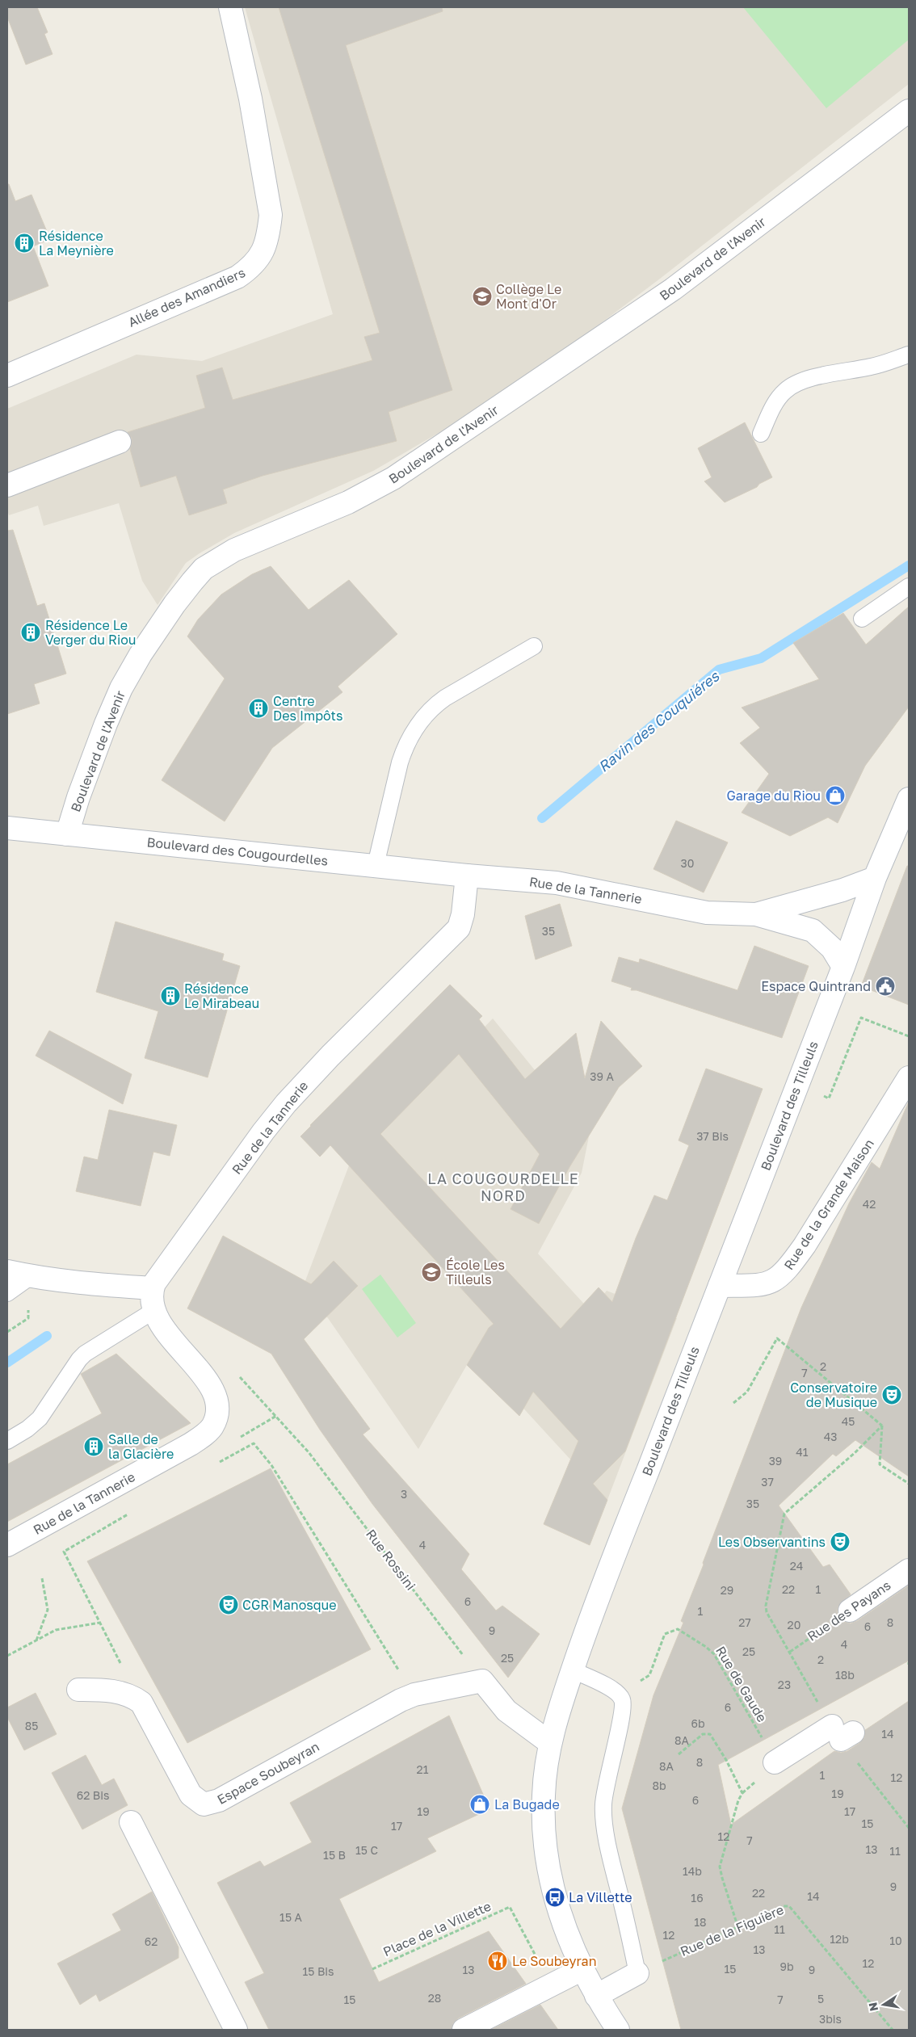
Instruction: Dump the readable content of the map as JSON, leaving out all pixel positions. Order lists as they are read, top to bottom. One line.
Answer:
{"streets":{"street":["Boulevard de l'Avenir","Allée des Amandiers","Boulevard des Cougourdelles","Rue de la Tannerie","Boulevard des Tilleuls","Rue de la Grande Maison","Rue des Payans","Espace Soubeyran"],"path":["Rue Rossini","Rue de Gaude","Place de la Villette","Rue de la Figuière"]},"crossings":[["Boulevard de l'Avenir","Boulevard des Cougourdelles"],["Boulevard des Cougourdelles","Rue de la Tannerie"],["Boulevard des Tilleuls","Rue de la Grande Maison"],["Rue Rossini","Espace Soubeyran"]],"districts":["LA COUGOURDELLE NORD"],"water":["Ravin des Couquiéres"],"places":{"building":["Résidence La Meynière","Résidence Le Verger du Riou","Centre Des Impôts","Résidence Le Mirabeau","Salle de la Glacière"],"school or university":["Collège Le Mont d'Or","École Les Tilleuls"],"shop":["Garage du Riou","La Bugade"],"public building":["Espace Quintrand"],"theatre":["Conservatoire de Musique","Les Observantins","CGR Manosque"],"bus stop":["La Villette"],"restaurant":["Le Soubeyran"]},"house_numbers":["30","35","39 A","37 Bis","42","2","7","45","43","41","39","37","3","35","4","24","22","1","29","6","1","27","8","20","6","9","4","25","25","2","18b","23","6","6b","85","14","8A","8","8A","21","1","12","8b","19","62 Bis","6","19","17","15","17","12","7","13","15 C","11","15 B","14b","9","22","14","16","15 A","18","11","12","12b","10","62","13","12","9b","15","13","9","15 Bis","28","5","15","7","3bis"],"north":"left"}
